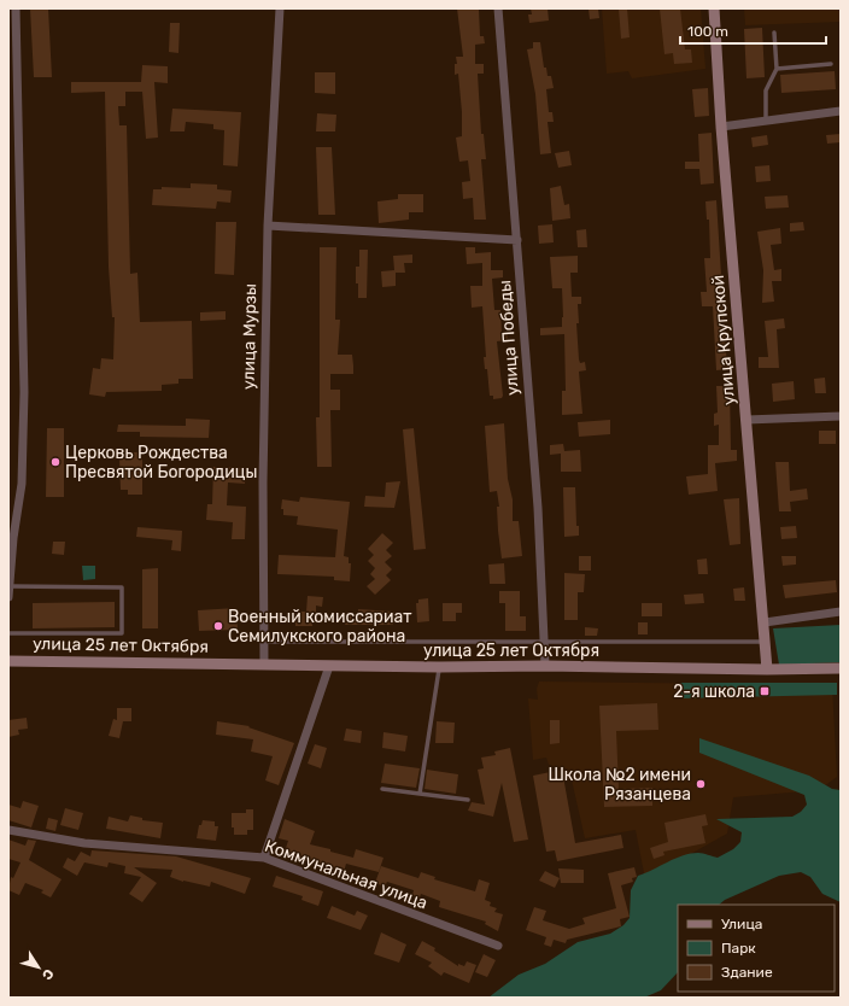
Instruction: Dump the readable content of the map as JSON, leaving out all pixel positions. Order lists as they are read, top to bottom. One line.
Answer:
{"streets":{"street":["улица Мурзы","улица Победы","улица Крупской","улица 25 лет Октября","Коммунальная улица"]},"crossings":[["улица Мурзы","улица 25 лет Октября"],["улица Победы","улица 25 лет Октября"],["улица Крупской","улица 25 лет Октября"]],"places":{"other":["Церковь Рождества Пресвятой Богородицы","Военный комиссариат Семилукского района","Школа №2 имени Рязанцева"],"transit":["2-я школа"]},"legend":["Улица","Парк","Здание"],"scale_bar":"100 m","north":"bottom right"}
